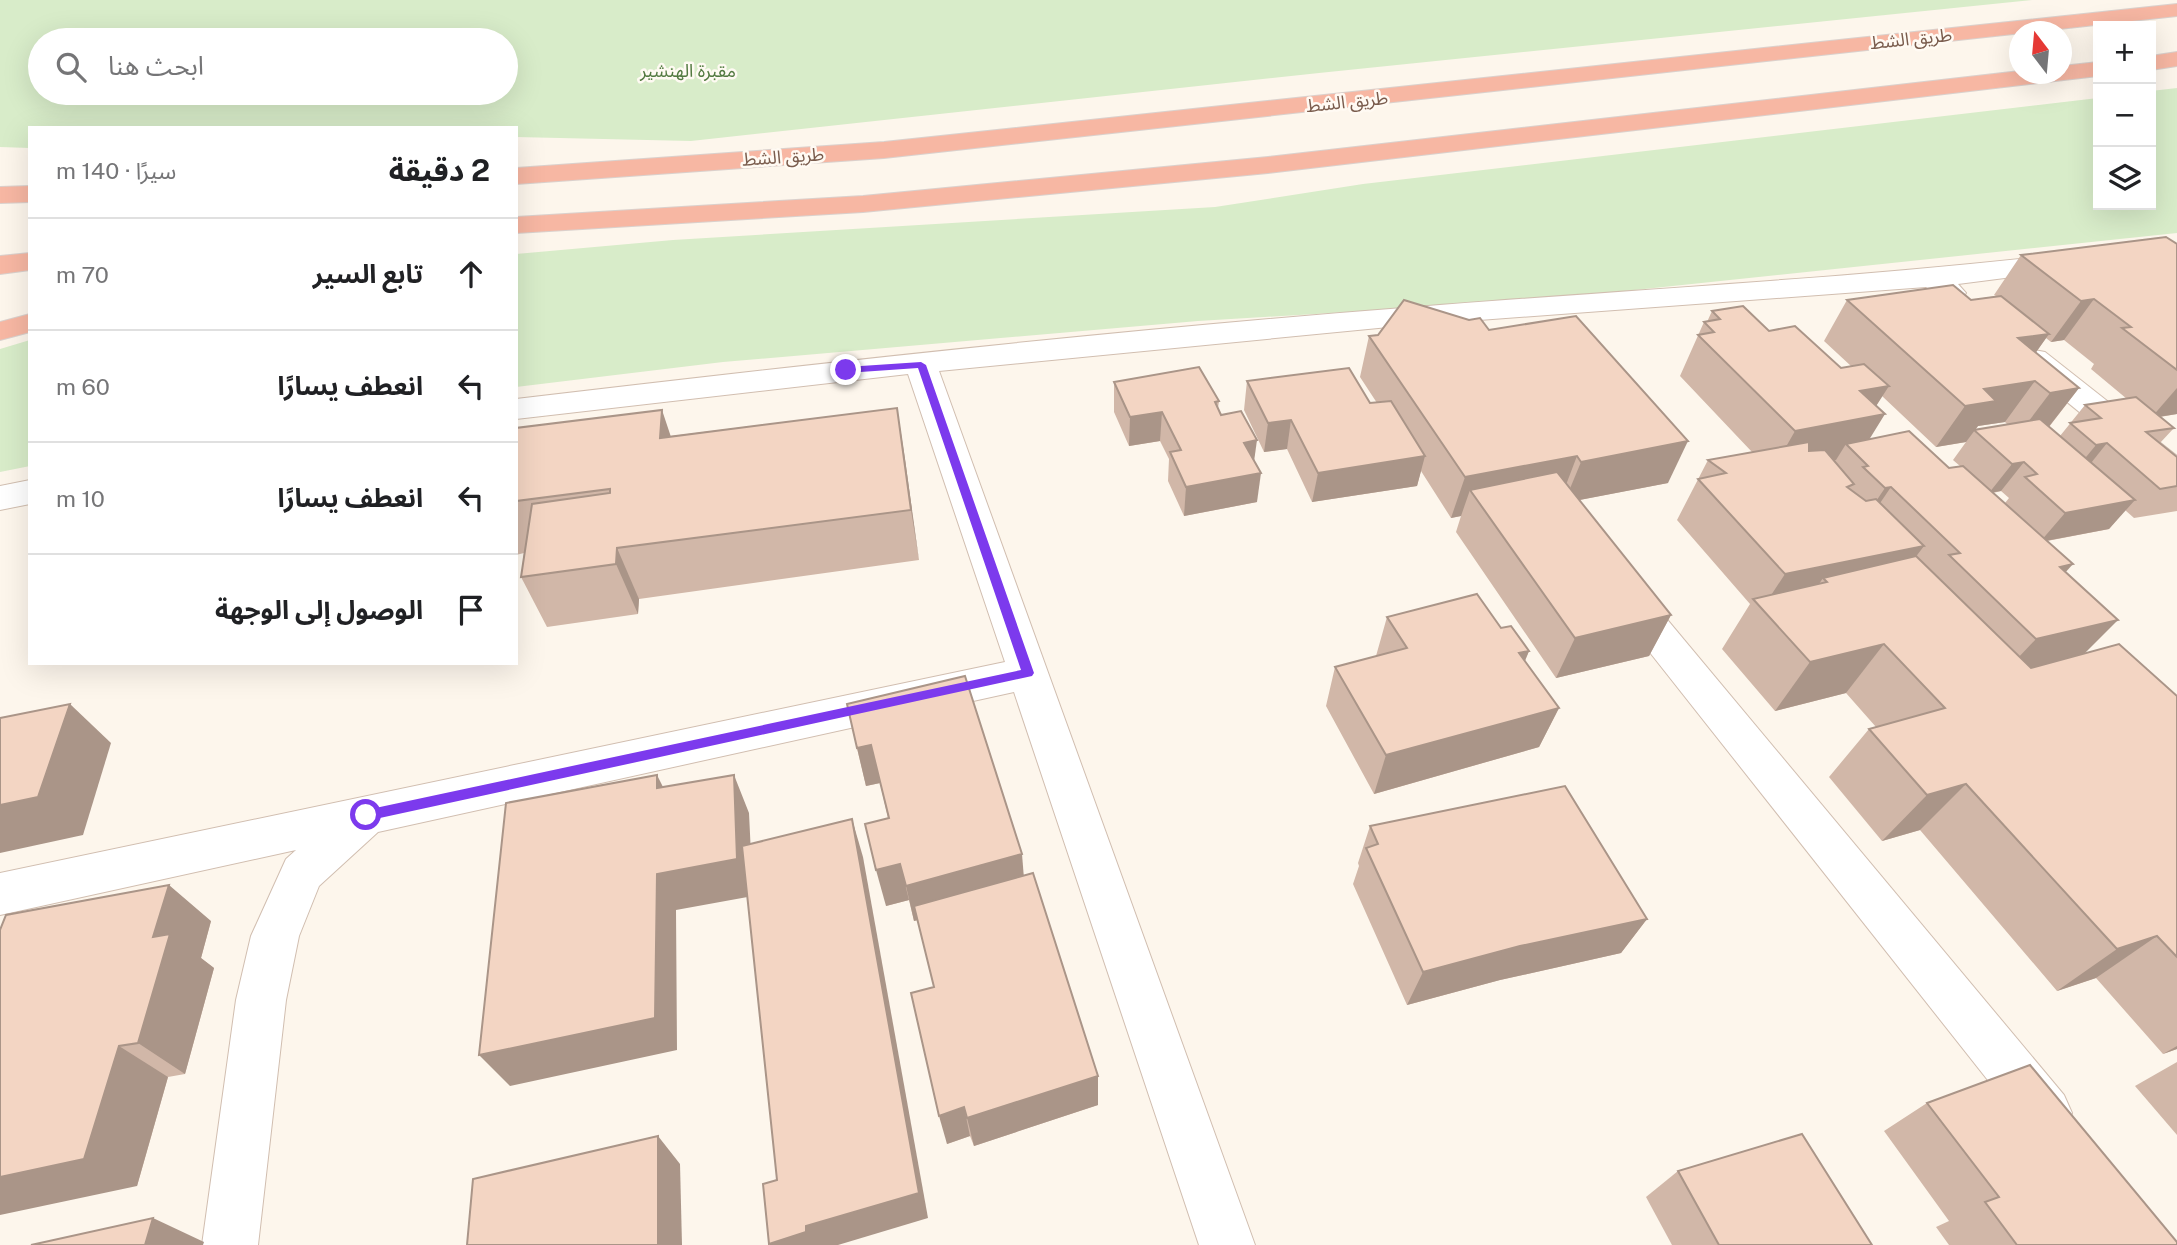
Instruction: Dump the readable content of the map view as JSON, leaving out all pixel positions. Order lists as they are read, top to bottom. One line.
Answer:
{"streets":{"highway":["طريق الشط"]},"parks":["مقبرة الهنشير"],"north":"top","page":{"map_buttons":["+","−"],"search":"ابحث هنا","heading":["2 دقيقة","سيرًا · 140 m"],"list":[["تابع السير","70 m"],["انعطف يسارًا","60 m"],["انعطف يسارًا","10 m"],"الوصول إلى الوجهة"]}}
